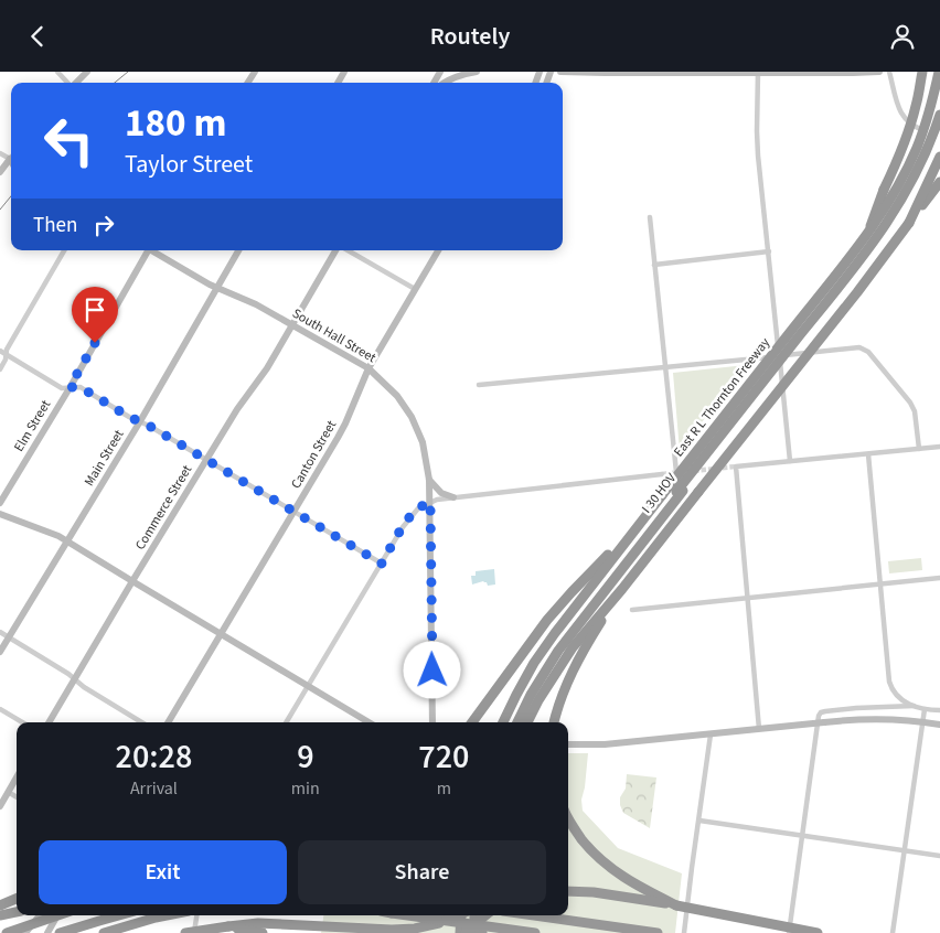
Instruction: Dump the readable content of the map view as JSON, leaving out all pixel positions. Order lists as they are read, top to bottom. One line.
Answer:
{"streets":{"highway":["East R L Thornton Freeway","I 30 HOV"],"main road":["South Hall Street","Elm Street","Canton Street","Main Street","Commerce Street"]},"crossings":[["South Hall Street","Canton Street"],["South Hall Street","Main Street"],["South Hall Street","Commerce Street"]],"page":{"header":"Routely","turn":["180 m","Taylor Street"],"then":"Then","eta":["20:28","Arrival","9","min","720","m"],"buttons":["Exit","Share"]}}
